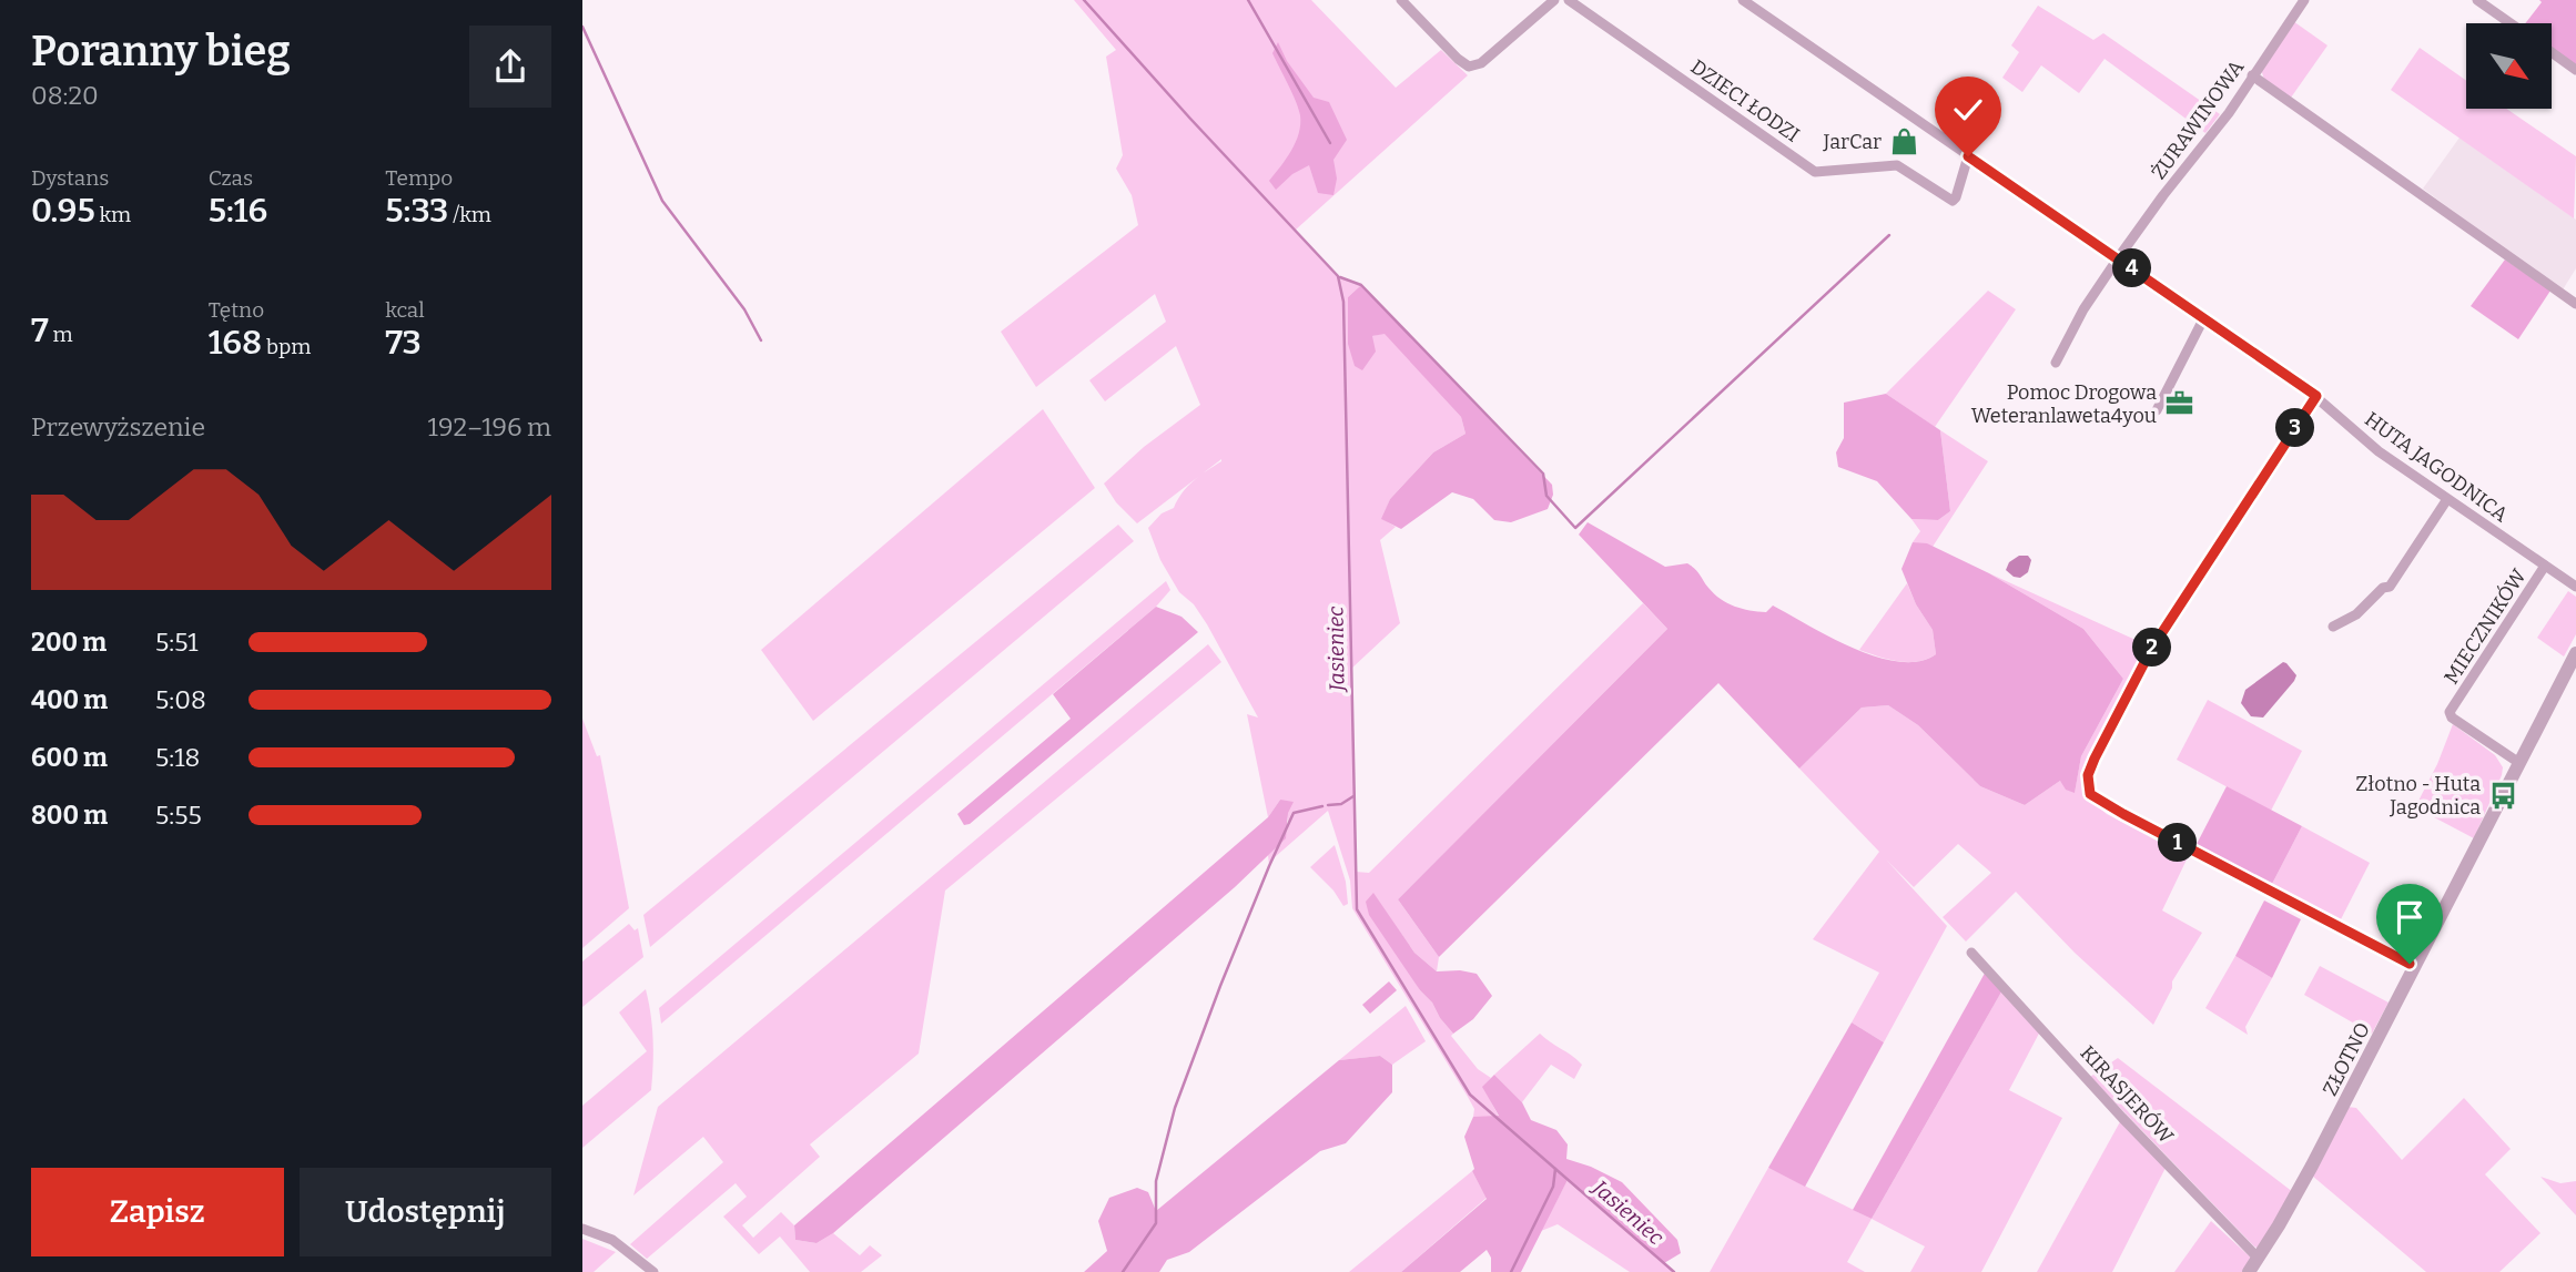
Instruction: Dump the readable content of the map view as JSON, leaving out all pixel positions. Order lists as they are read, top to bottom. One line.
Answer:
{"streets":{"street":["DZIECI ŁODZI","ŻURAWINOWA","HUTA JAGODNICA","MIECZNIKÓW","ZŁOTNO","KIRASJERÓW"]},"crossings":[["DZIECI ŁODZI","HUTA JAGODNICA"],["ŻURAWINOWA","HUTA JAGODNICA"],["HUTA JAGODNICA","MIECZNIKÓW"],["MIECZNIKÓW","ZŁOTNO"],["ZŁOTNO","KIRASJERÓW"]],"water":["Jasieniec"],"places":{"shop":["JarCar"],"office":["Pomoc Drogowa Weteranlaweta4you"],"bus stop":["Złotno - Huta Jagodnica"]},"north":"bottom right","page":{"heading":["Poranny bieg","08:20"],"stats":[["Dystans","0.95 km"],["Czas","5:16"],["Tempo","5:33 /km"],["7 m"],["Tętno","168 bpm"],["kcal","73"]],"pins":["4","3","2","1"],"chart":["Przewyższenie","192–196 m"],"list":[{"name":"200 m","note":"5:51"},{"name":"400 m","note":"5:08"},{"name":"600 m","note":"5:18"},{"name":"800 m","note":"5:55"}],"buttons":["Zapisz","Udostępnij"]}}
